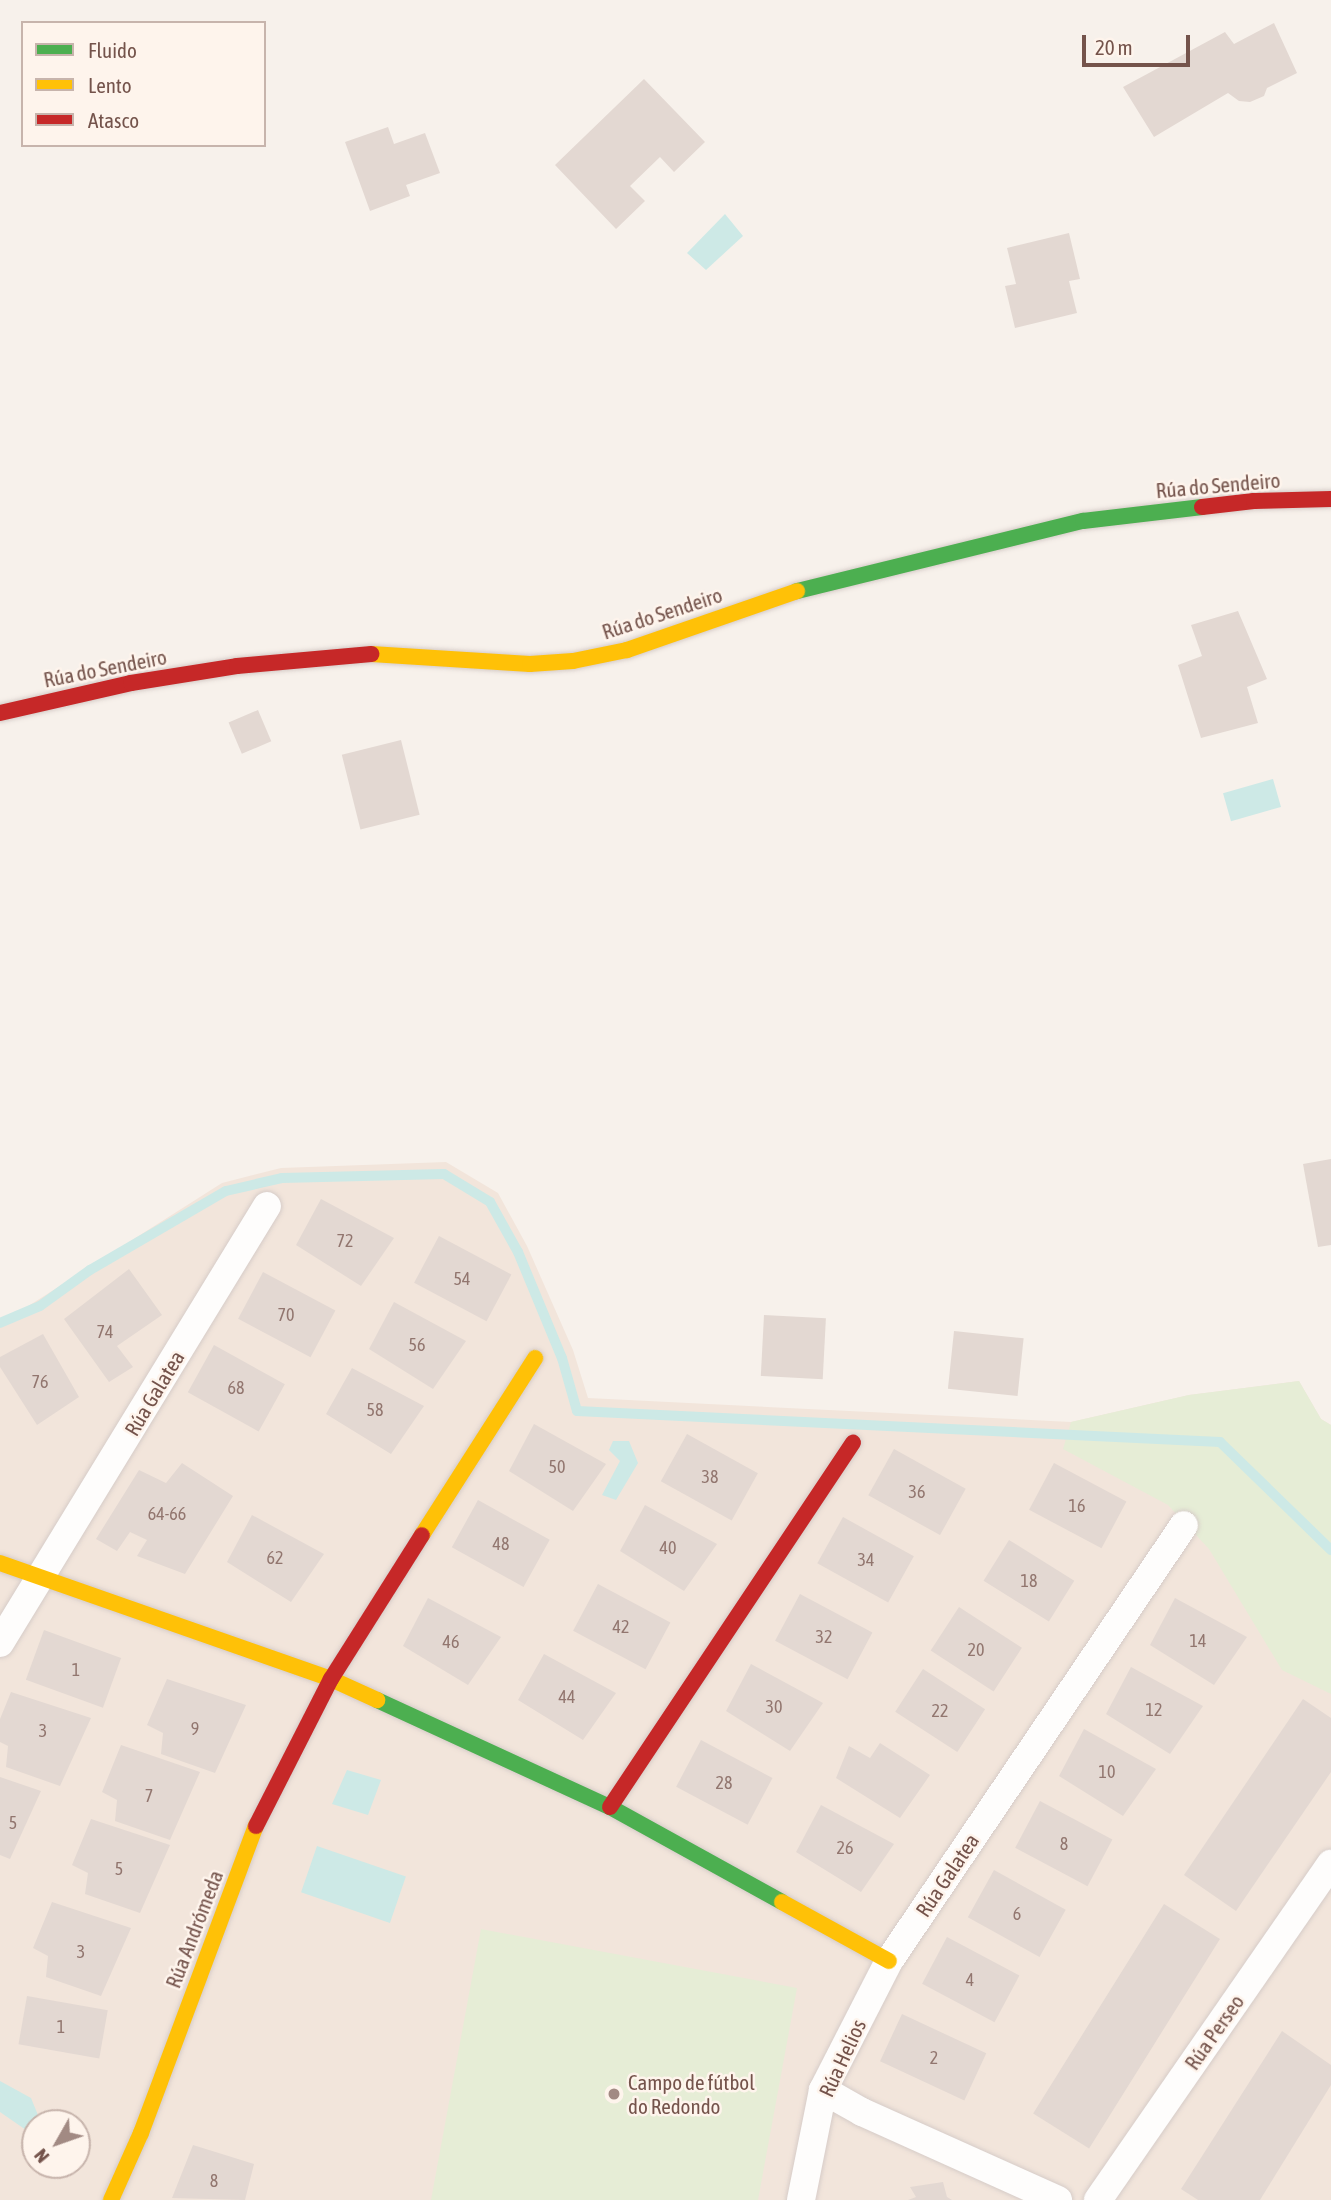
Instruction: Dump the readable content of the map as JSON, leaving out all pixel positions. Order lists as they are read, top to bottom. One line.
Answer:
{"streets":{"street":["Rúa do Sendeiro","Rúa Galatea","Rúa Andrómeda","Rúa Perseo","Rúa Helios"]},"crossings":[["Rúa Galatea","Rúa Helios"]],"places":["Campo de fútbol do Redondo"],"house_numbers":["72","54","70","74","56","76","68","58","50","38","36","16","64-66","48","40","62","34","18","42","32","14","46","20","1","44","30","12","22","9","3","10","28","7","5","8","26","5","6","3","4","1","2","8"],"legend":["Fluido","Lento","Atasco"],"scale_bar":"20 m","north":"bottom left"}
